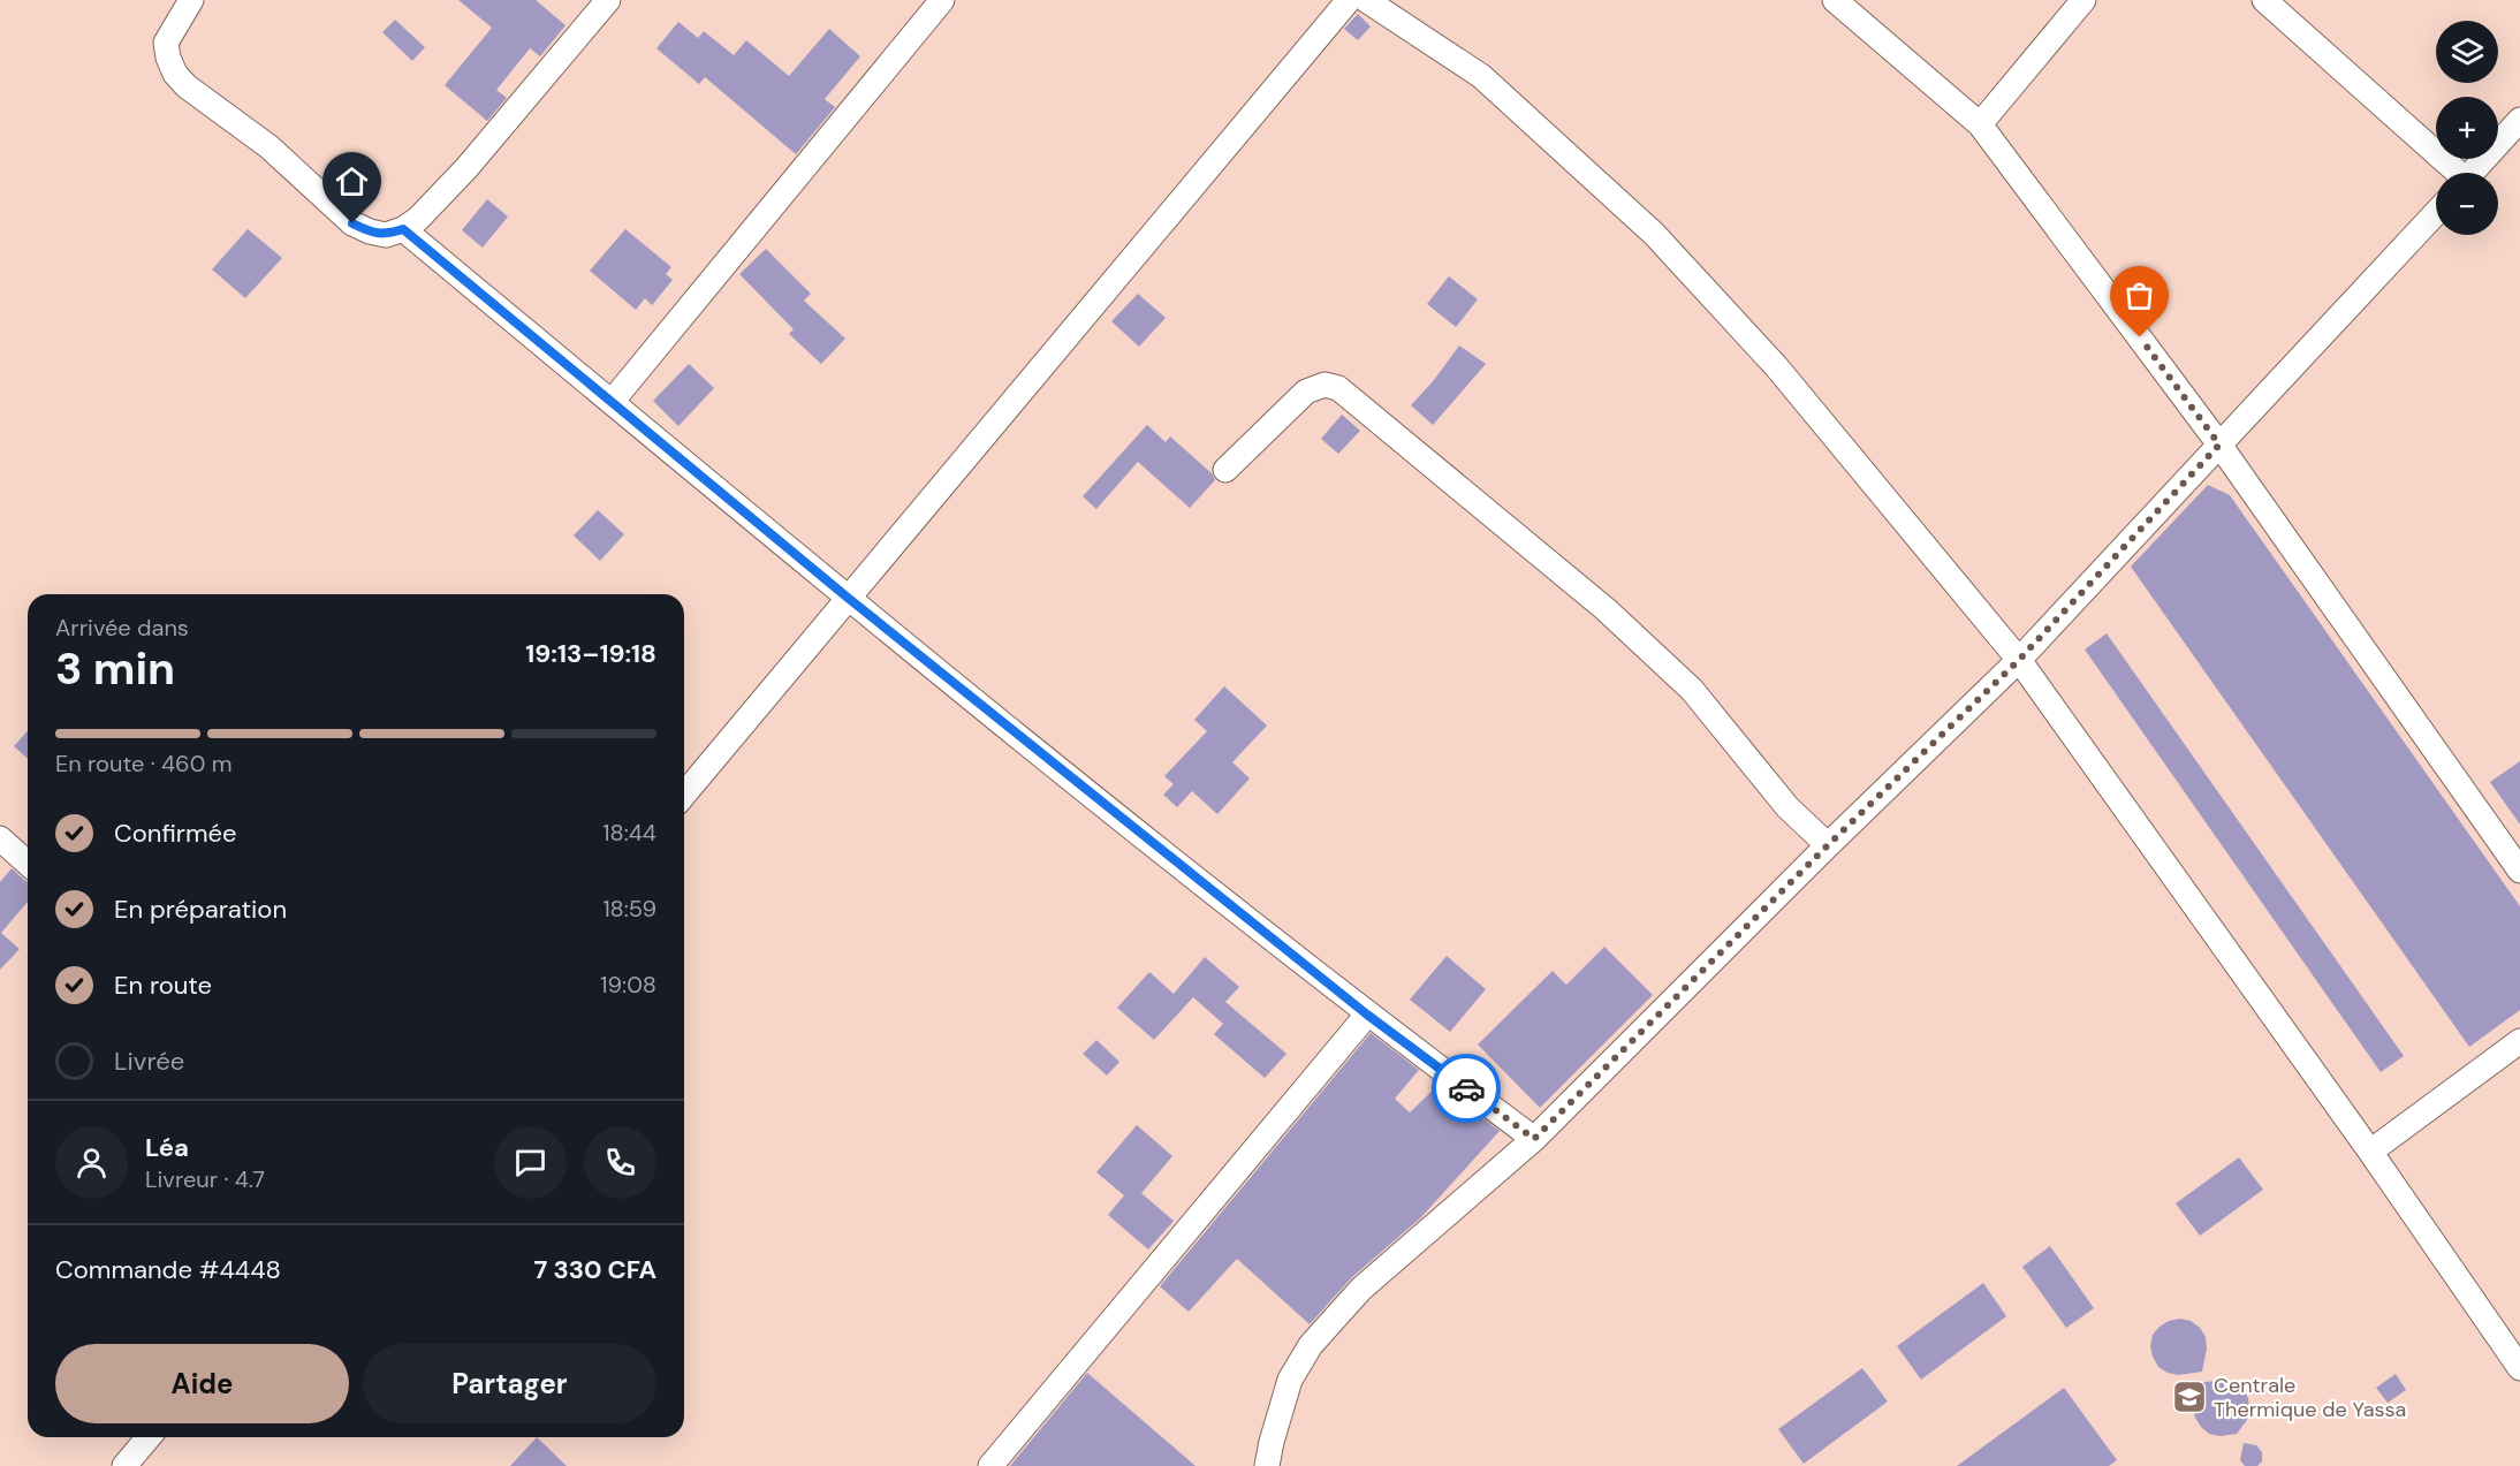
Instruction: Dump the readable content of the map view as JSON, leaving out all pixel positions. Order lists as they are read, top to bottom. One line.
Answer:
{"places":{"school or university":["Centrale Thermique de Yassa"]},"page":{"map_buttons":["+","−"],"heading":["3 min","Arrivée dans","19:13–19:18"],"panel":["Léa","Livreur · 4.7","Commande #4448","7 330 CFA"],"bar":"En route · 460 m","list":[["Confirmée","18:44"],["En préparation","18:59"],["En route","19:08"],"Livrée"],"buttons":["Aide","Partager"]}}
